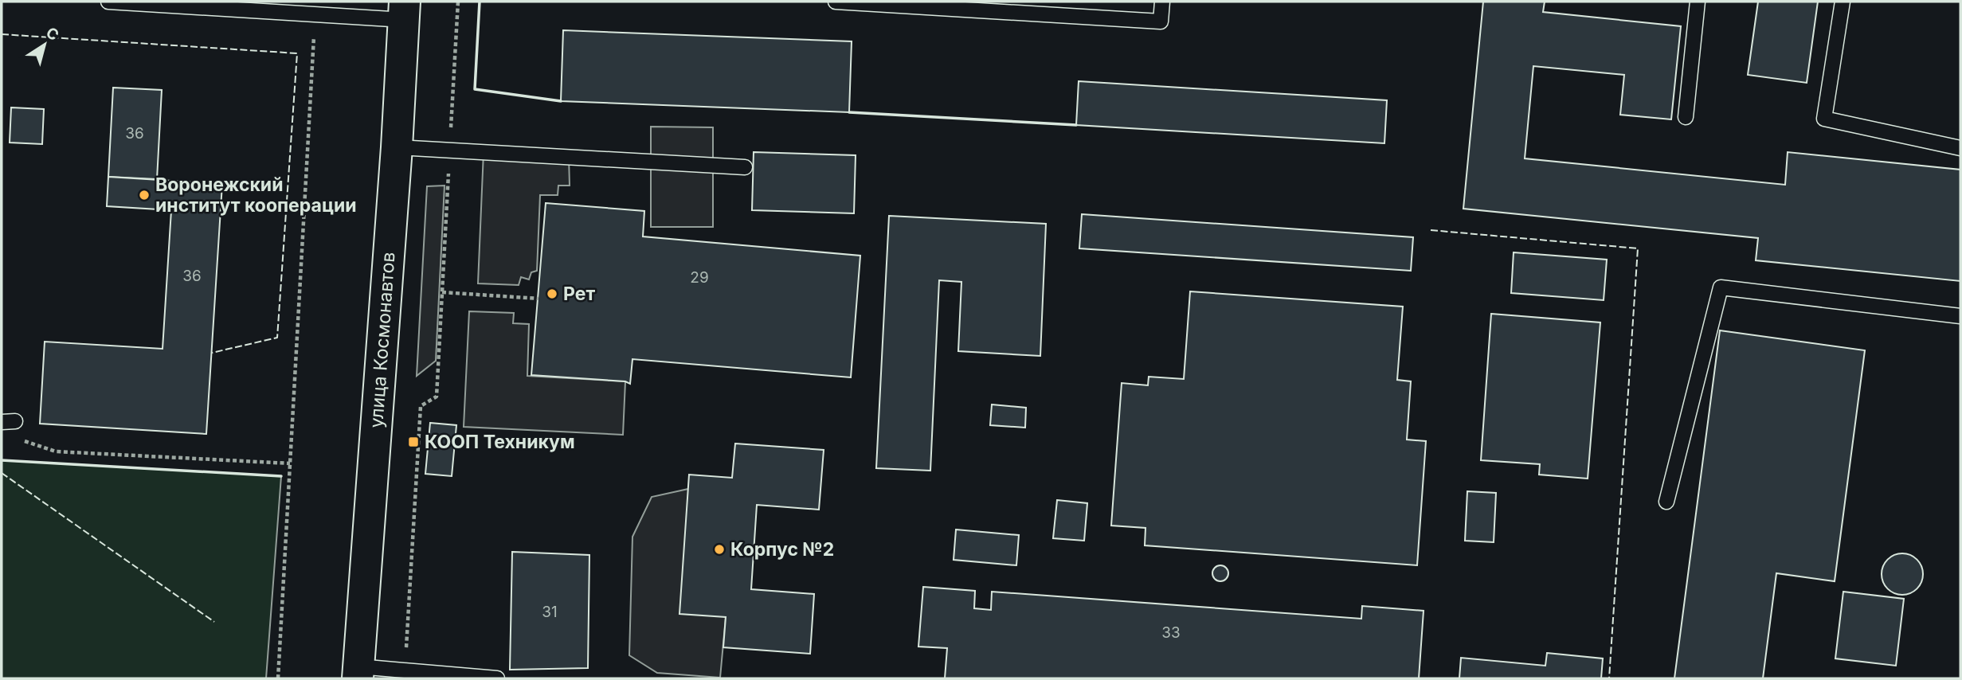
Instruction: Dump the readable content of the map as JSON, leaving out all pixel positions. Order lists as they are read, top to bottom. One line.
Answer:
{"streets":{"main road":["улица Космонавтов"]},"places":{"other":["Воронежский институт кооперации","Рет","Корпус №2"],"transit":["КООП Техникум"]},"house_numbers":["36","36","29","31","33"],"north":"top right"}
